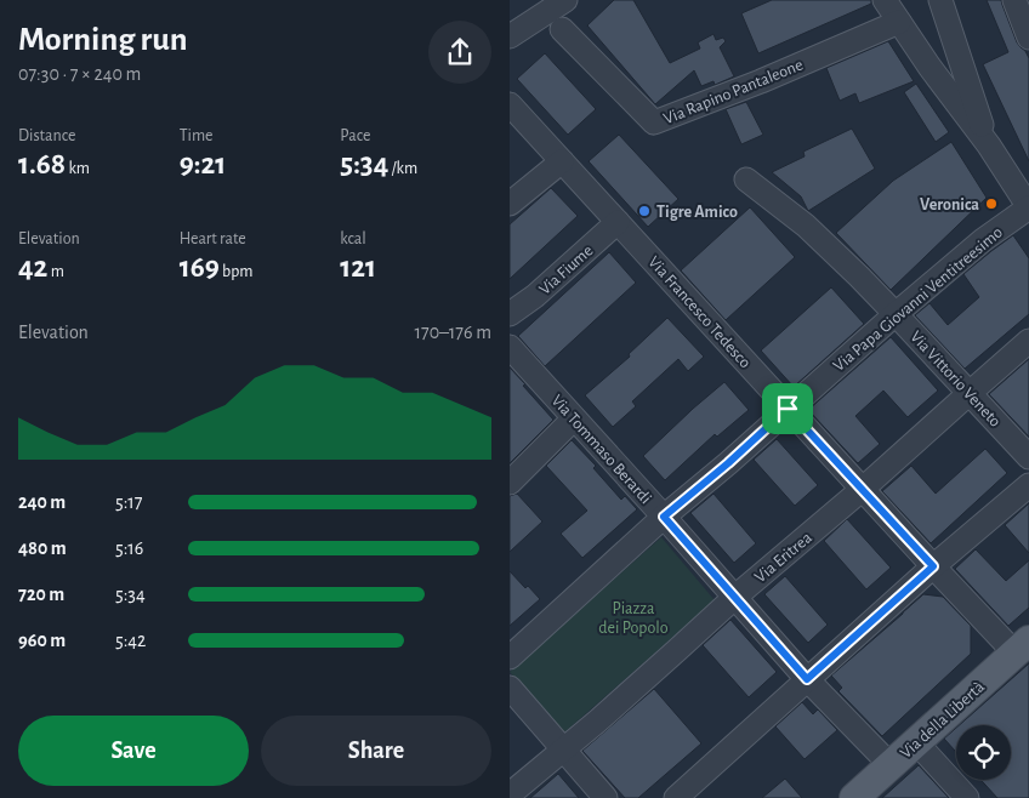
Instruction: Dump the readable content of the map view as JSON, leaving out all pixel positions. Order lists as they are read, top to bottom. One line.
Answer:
{"streets":{"main road":["Via della Libertà"],"street":["Via Rapino Pantaleone","Via Fiume","Via Papa Giovanni Ventitreesimo","Via Francesco Tedesco","Via Vittorio Veneto","Via Tommaso Berardi","Via Eritrea"]},"crossings":[["Via Fiume","Via Francesco Tedesco"],["Via Papa Giovanni Ventitreesimo","Via Francesco Tedesco"],["Via Papa Giovanni Ventitreesimo","Via Vittorio Veneto"],["Via Papa Giovanni Ventitreesimo","Via Tommaso Berardi"],["Via Francesco Tedesco","Via Eritrea"],["Via Francesco Tedesco","Via della Libertà"],["Via Vittorio Veneto","Via Eritrea"],["Via Tommaso Berardi","Via Eritrea"],["Via Tommaso Berardi","Via della Libertà"]],"parks":["Piazza dei Popolo"],"places":["Veronica","Tigre Amico"],"page":{"heading":["Morning run","07:30 · 7 × 240 m"],"stats":[["Distance","1.68 km"],["Time","9:21"],["Pace","5:34 /km"],["Elevation","42 m"],["Heart rate","169 bpm"],["kcal","121"]],"chart":["Elevation","170–176 m"],"list":[{"name":"240 m","note":"5:17"},{"name":"480 m","note":"5:16"},{"name":"720 m","note":"5:34"},{"name":"960 m","note":"5:42"}],"buttons":["Save","Share"]}}
